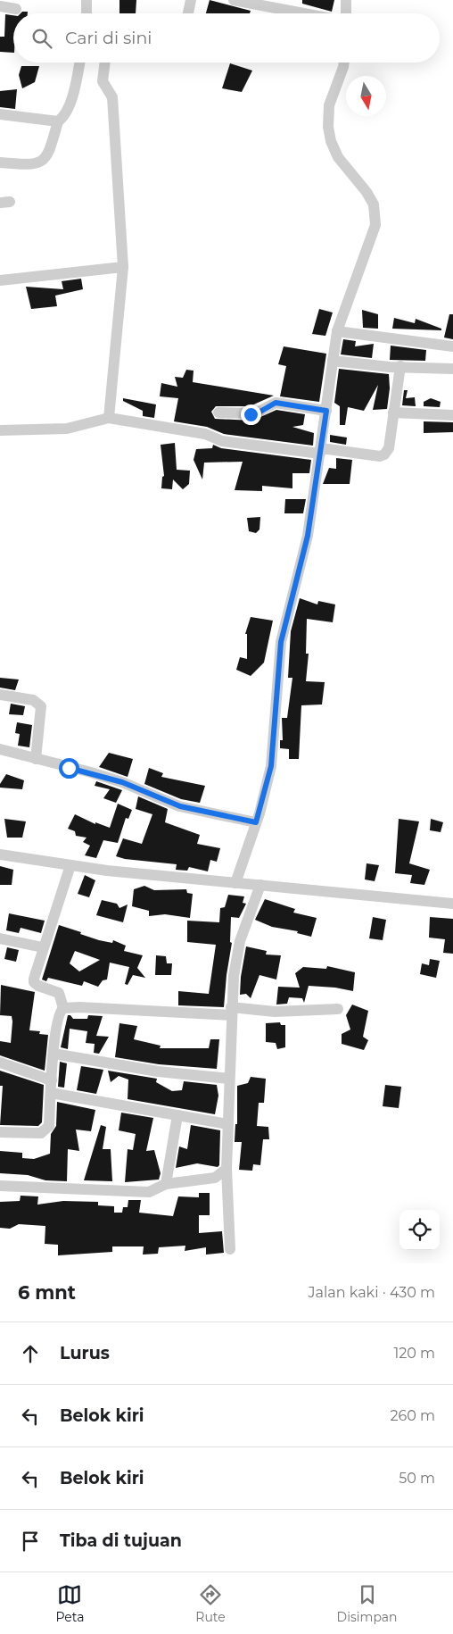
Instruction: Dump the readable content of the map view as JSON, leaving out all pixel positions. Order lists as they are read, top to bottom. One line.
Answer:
{"north":"bottom","page":{"search":"Cari di sini","heading":["6 mnt","Jalan kaki · 430 m"],"list":[["Lurus","120 m"],["Belok kiri","260 m"],["Belok kiri","50 m"],"Tiba di tujuan"],"nav":["Peta","Rute","Disimpan"]}}
